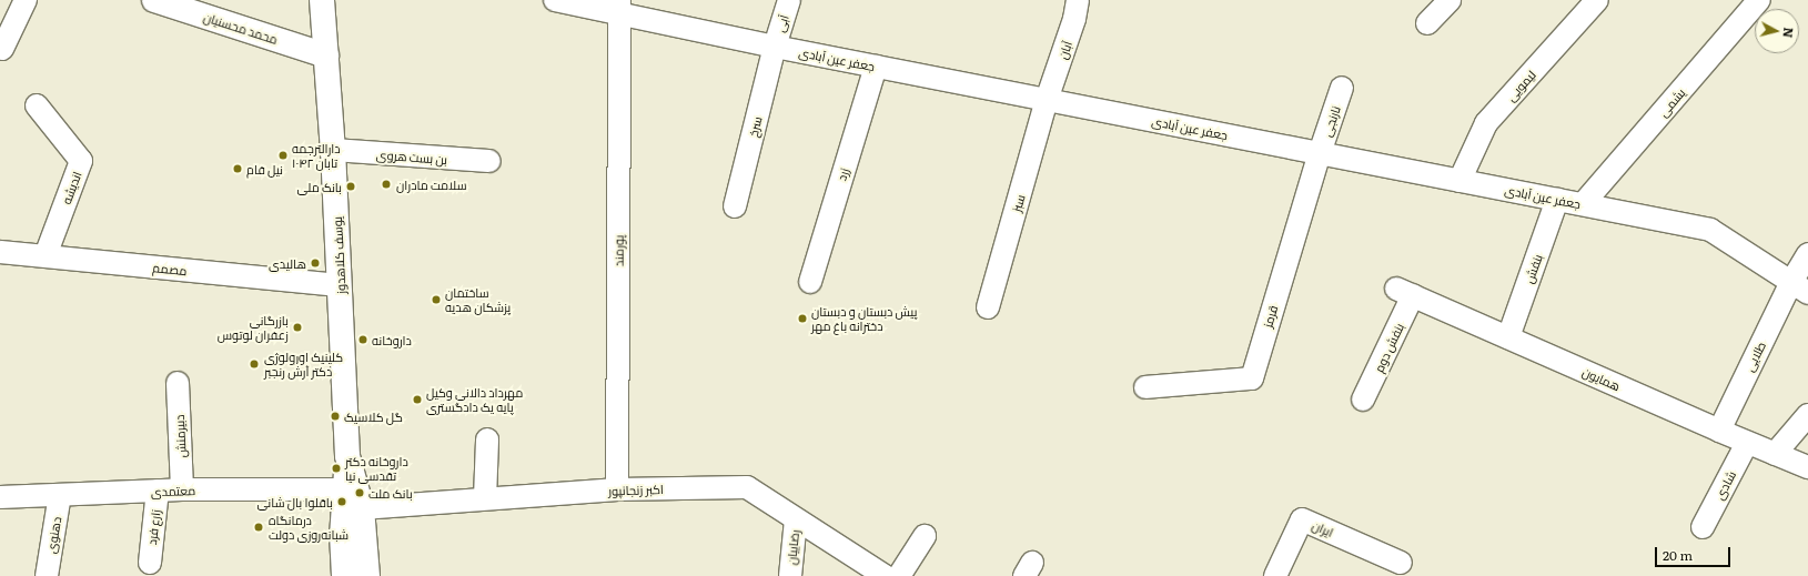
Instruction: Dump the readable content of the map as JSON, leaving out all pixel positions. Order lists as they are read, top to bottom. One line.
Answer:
{"streets":{"main road":["محمد محسنیان","یوسف کلاهدوز"],"street":["آبی","آبان","جعفر عین آبادی","لیمویی","یشمی","نارنجی","سرخ","بن بست هروی","زرد","اندیشه","سبز","پورمند","مصمم","بنفش","قرمز","بنفش دوم","طلایی","همایون","دبیرمنش","شادی","اکبر زنجانپور","معتمدی","زارع فرد","ایران","دهنوی","رضاییان"]},"crossings":[["آبی","جعفر عین آبادی"],["آبی","سرخ"],["محمد محسنیان","یوسف کلاهدوز"],["آبان","جعفر عین آبادی"],["آبان","سبز"],["جعفر عین آبادی","لیمویی"],["جعفر عین آبادی","یشمی"],["جعفر عین آبادی","نارنجی"],["جعفر عین آبادی","سرخ"],["جعفر عین آبادی","زرد"],["جعفر عین آبادی","سبز"],["جعفر عین آبادی","پورمند"],["جعفر عین آبادی","بنفش"],["جعفر عین آبادی","قرمز"],["جعفر عین آبادی","طلایی"],["نارنجی","قرمز"],["بن بست هروی","یوسف کلاهدوز"],["اندیشه","مصمم"],["پورمند","اکبر زنجانپور"],["یوسف کلاهدوز","مصمم"],["یوسف کلاهدوز","اکبر زنجانپور"],["بنفش","همایون"],["بنفش دوم","همایون"],["طلایی","همایون"],["همایون","شادی"],["دبیرمنش","معتمدی"],["اکبر زنجانپور","رضاییان"],["معتمدی","زارع فرد"],["معتمدی","دهنوی"]],"places":["دارالترجمه ۱۰۴۲ تابان","نیل فام","سلامت مادران","بانک ملی","هالیدی","ساختمان پزشکان هدیه","پیش دبستان و دبستان دخترانه باغ مهر","بازرگانی زعفران لوتوس","داروخانه","کلینیک اورولوژی دکتر آرش رنجبر","مهرداد دالانی وکیل پایه یک دادگستری","گل کلاسیک","داروخانه دکتر تقدسی نیا","بانک ملت","باقلوا بال شانی","درمانگاه شبانه‌روزی دولت"],"scale_bar":"20 m","north":"right"}
